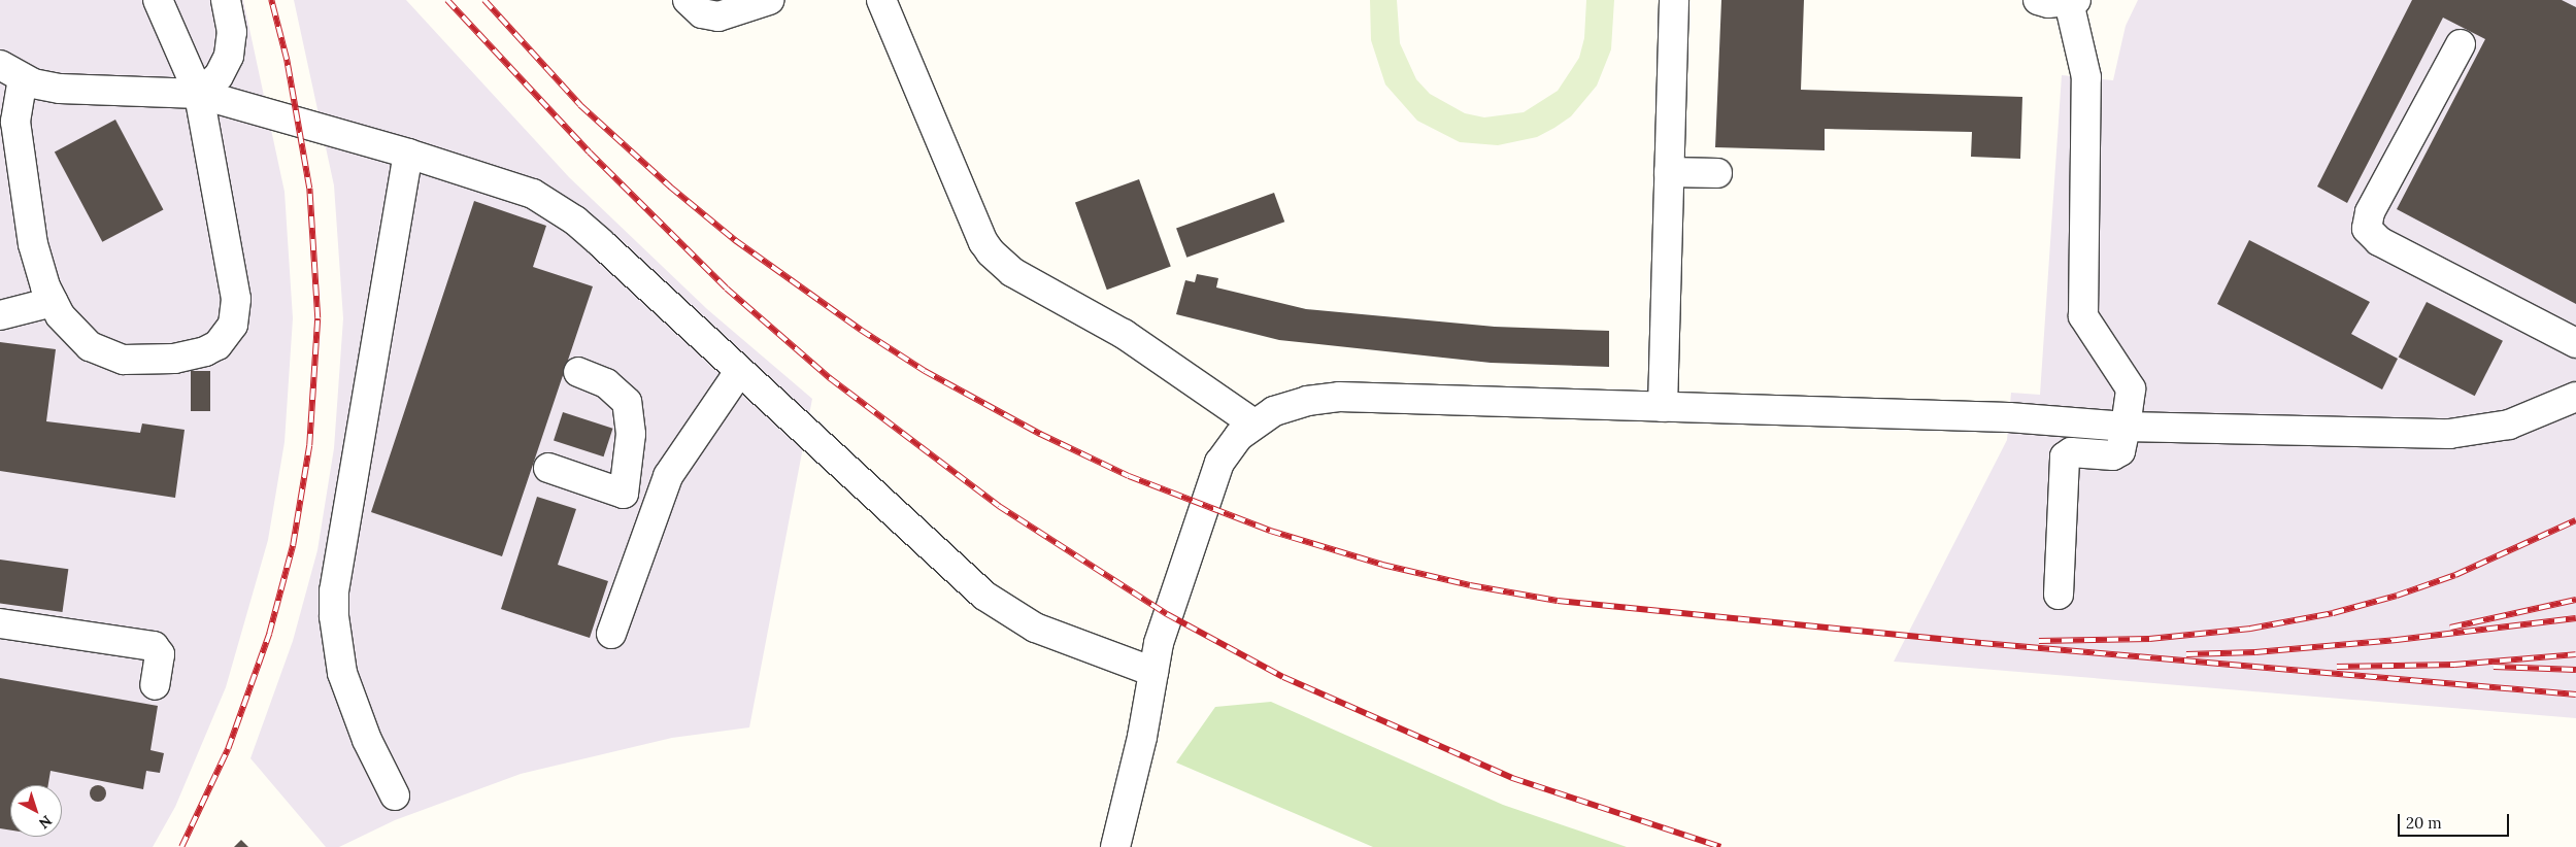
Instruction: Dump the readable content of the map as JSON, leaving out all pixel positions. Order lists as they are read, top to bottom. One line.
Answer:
{"scale_bar":"20 m","north":"bottom right"}
